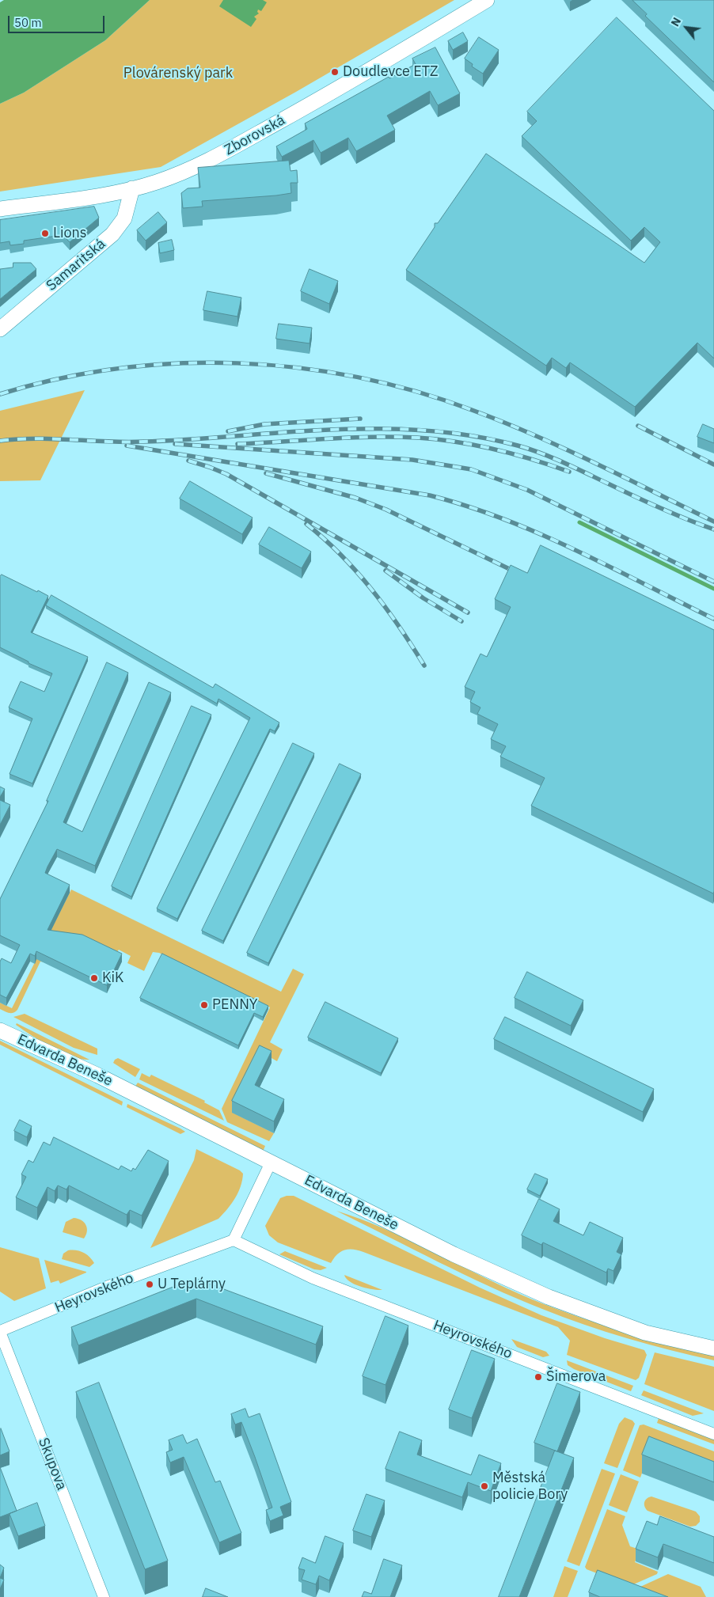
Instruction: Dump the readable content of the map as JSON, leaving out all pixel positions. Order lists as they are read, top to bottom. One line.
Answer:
{"streets":{"street":["Zborovská","Samaritská","Edvarda Beneše","Heyrovského","Skupova"]},"crossings":[["Zborovská","Samaritská"],["Heyrovského","Skupova"]],"parks":["Plovárenský park"],"places":["Doudlevce ETZ","Lions","KiK","PENNY","U Teplárny","Šimerova","Městská policie Bory"],"scale_bar":"50 m","north":"top left"}
